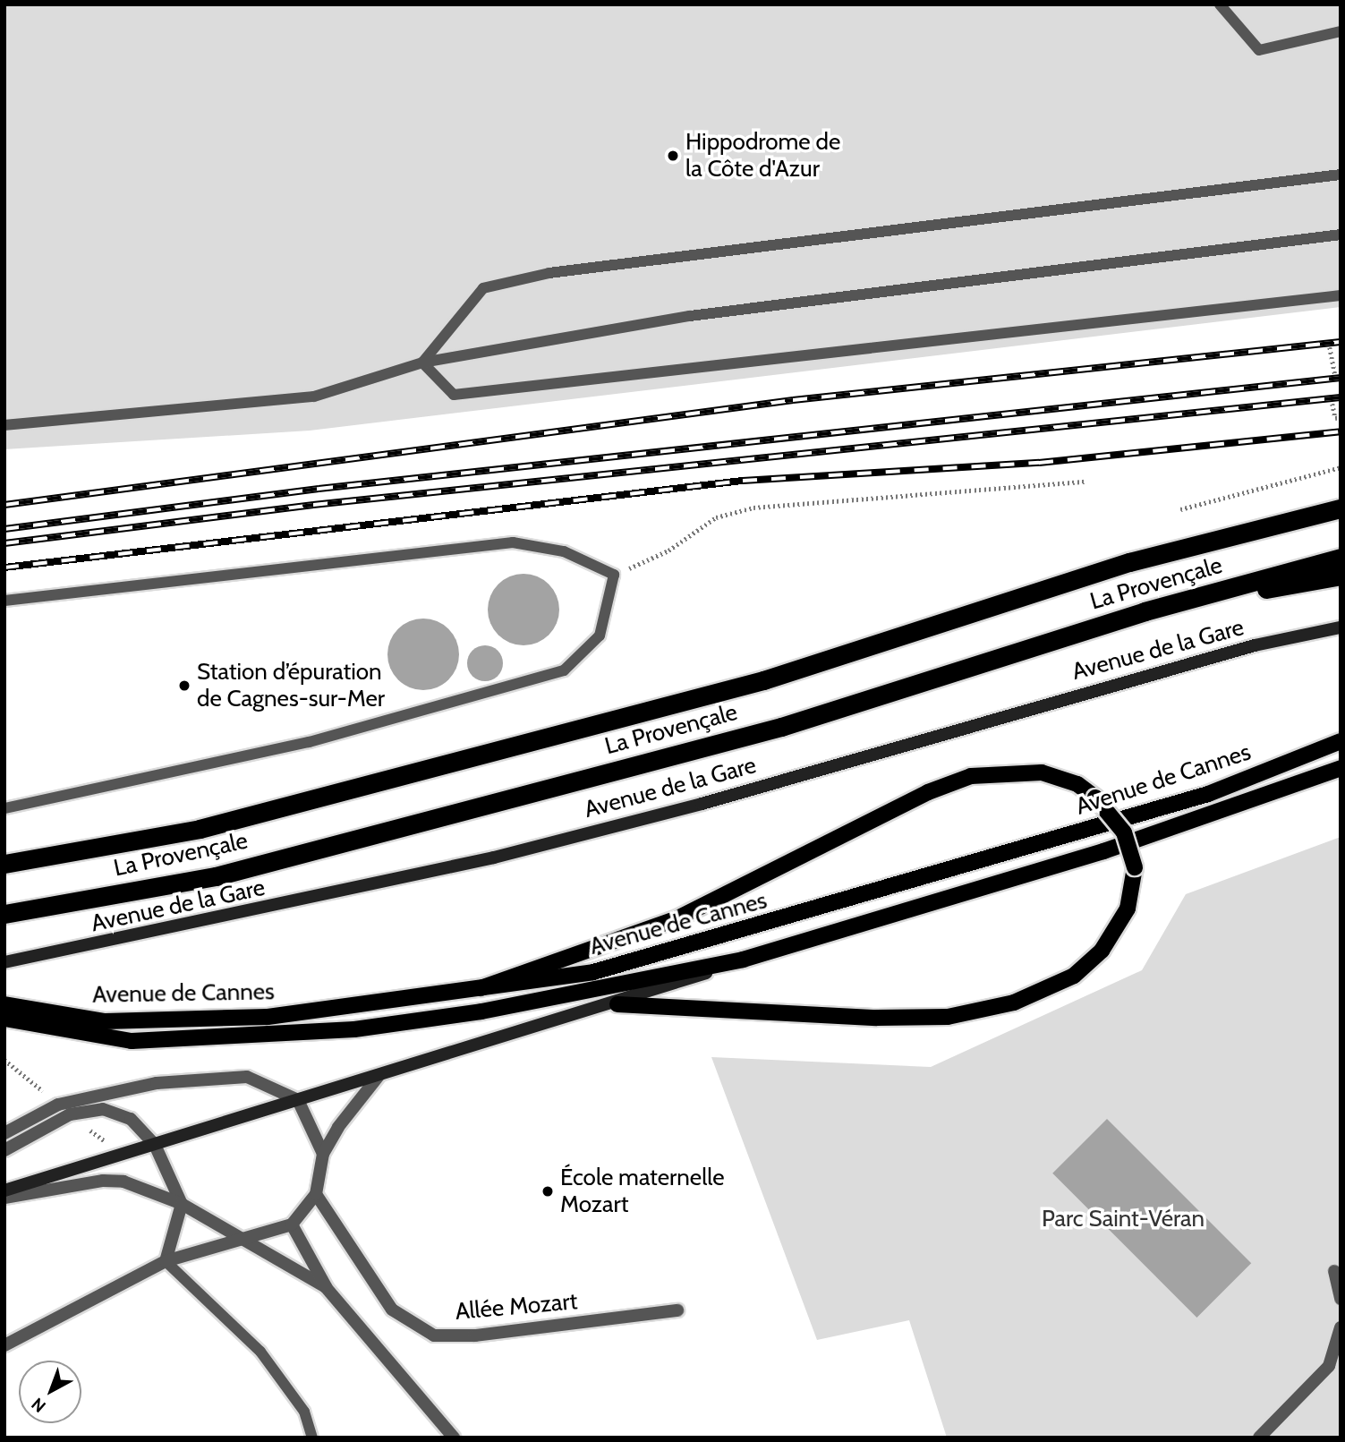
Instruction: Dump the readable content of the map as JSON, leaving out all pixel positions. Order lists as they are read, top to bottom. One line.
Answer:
{"streets":{"highway":["La Provençale"],"main road":["Avenue de la Gare","Avenue de Cannes"],"street":["Allée Mozart"]},"parks":["Parc Saint-Véran"],"places":["Hippodrome de la Côte d'Azur","Station d’épuration de Cagnes-sur-Mer","École maternelle Mozart"],"north":"bottom left"}
